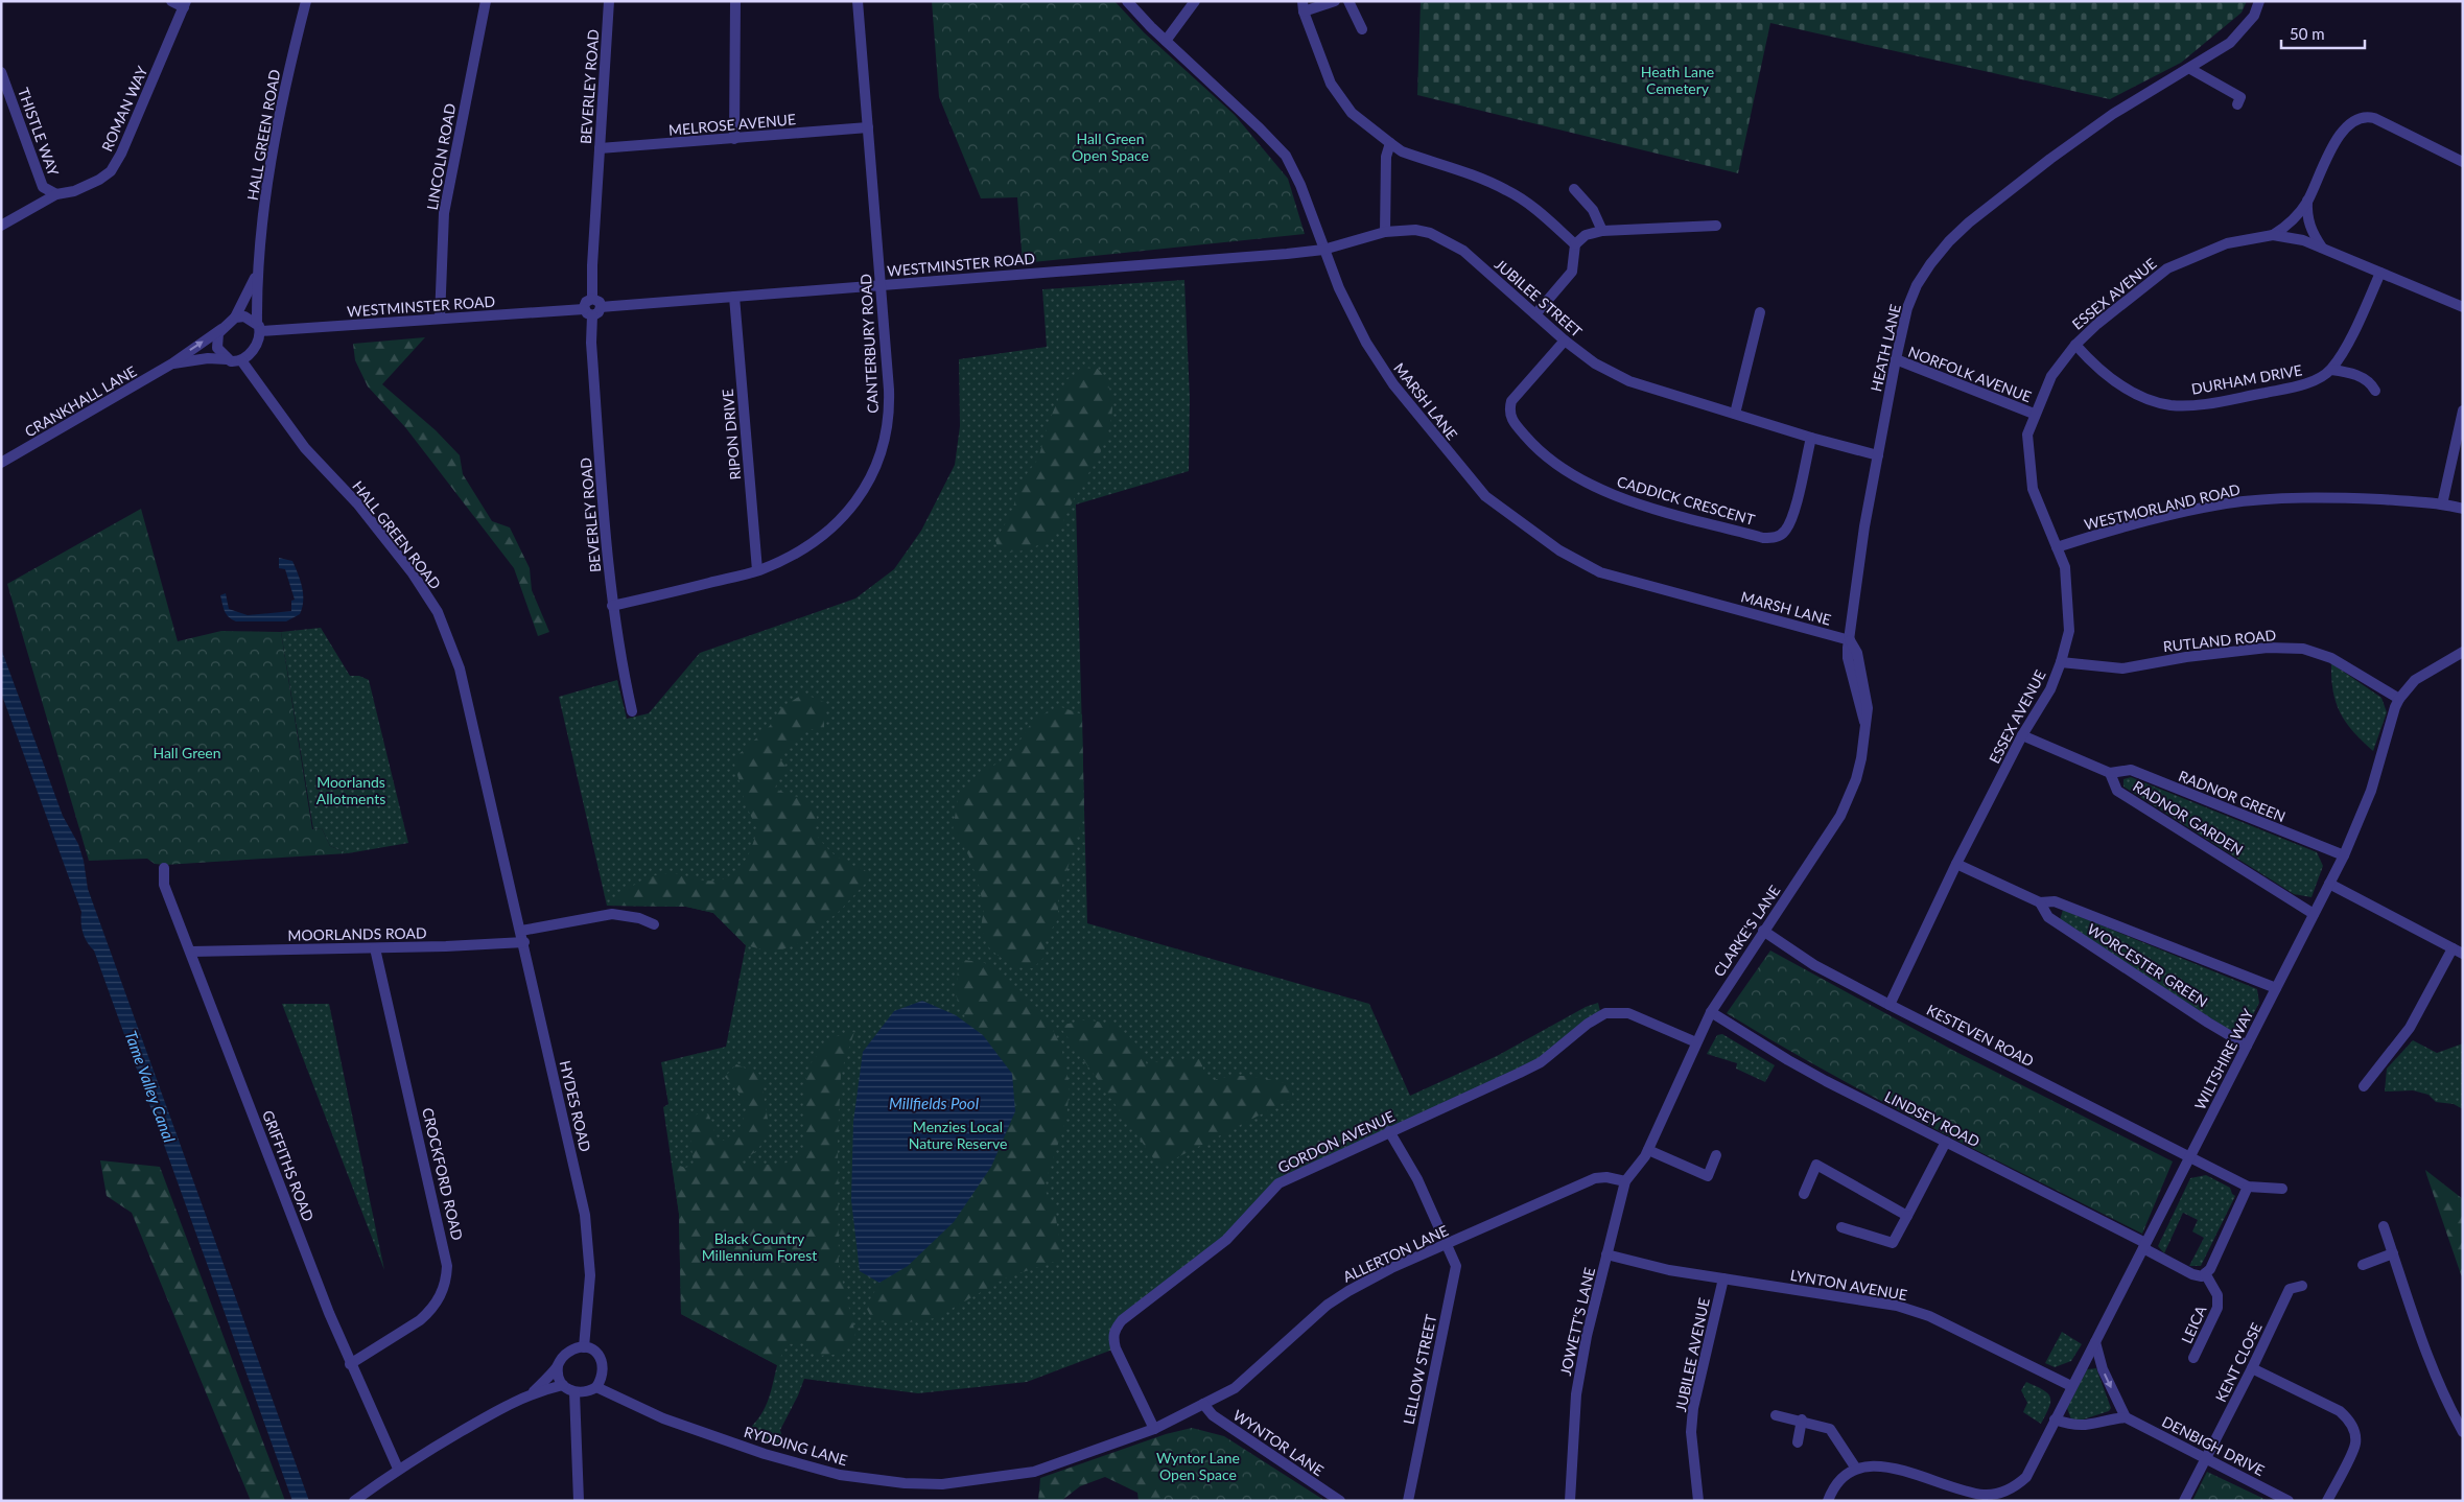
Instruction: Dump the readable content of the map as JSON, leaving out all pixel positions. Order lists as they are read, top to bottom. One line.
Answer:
{"streets":{"street":["BEVERLEY ROAD","ROMAN WAY","MELROSE AVENUE","THISTLE WAY","HALL GREEN ROAD","LINCOLN ROAD","WESTMINSTER ROAD","ESSEX AVENUE","JUBILEE STREET","CANTERBURY ROAD","HEATH LANE","NORFOLK AVENUE","DURHAM DRIVE","CRANKHALL LANE","MARSH LANE","RIPON DRIVE","CADDICK CRESCENT","WESTMORLAND ROAD","RUTLAND ROAD","RADNOR GREEN","RADNOR GARDEN","CLARKE'S LANE","MOORLANDS ROAD","WORCESTER GREEN","KESTEVEN ROAD","WILTSHIRE WAY","HYDES ROAD","LINDSEY ROAD","GORDON AVENUE","GRIFFITHS ROAD","CROCKFORD ROAD","ALLERTON LANE","LYNTON AVENUE","JOWETT'S LANE","LEICA","JUBILEE AVENUE","KENT CLOSE","LELLOW STREET","WYNTOR LANE","RYDDING LANE","DENBIGH DRIVE"]},"crossings":[["BEVERLEY ROAD","MELROSE AVENUE"],["BEVERLEY ROAD","WESTMINSTER ROAD"],["BEVERLEY ROAD","CANTERBURY ROAD"],["ROMAN WAY","THISTLE WAY"],["MELROSE AVENUE","CANTERBURY ROAD"],["HALL GREEN ROAD","WESTMINSTER ROAD"],["HALL GREEN ROAD","CRANKHALL LANE"],["HALL GREEN ROAD","HYDES ROAD"],["LINCOLN ROAD","WESTMINSTER ROAD"],["WESTMINSTER ROAD","JUBILEE STREET"],["WESTMINSTER ROAD","CANTERBURY ROAD"],["WESTMINSTER ROAD","CRANKHALL LANE"],["WESTMINSTER ROAD","MARSH LANE"],["WESTMINSTER ROAD","RIPON DRIVE"],["ESSEX AVENUE","NORFOLK AVENUE"],["ESSEX AVENUE","DURHAM DRIVE"],["ESSEX AVENUE","WESTMORLAND ROAD"],["ESSEX AVENUE","RUTLAND ROAD"],["ESSEX AVENUE","WORCESTER GREEN"],["ESSEX AVENUE","KESTEVEN ROAD"],["JUBILEE STREET","HEATH LANE"],["JUBILEE STREET","MARSH LANE"],["JUBILEE STREET","CADDICK CRESCENT"],["CANTERBURY ROAD","RIPON DRIVE"],["HEATH LANE","NORFOLK AVENUE"],["HEATH LANE","MARSH LANE"],["HEATH LANE","CLARKE'S LANE"],["MARSH LANE","CLARKE'S LANE"],["RUTLAND ROAD","WILTSHIRE WAY"],["RADNOR GREEN","RADNOR GARDEN"],["RADNOR GREEN","WILTSHIRE WAY"],["RADNOR GARDEN","WILTSHIRE WAY"],["CLARKE'S LANE","KESTEVEN ROAD"],["CLARKE'S LANE","LINDSEY ROAD"],["CLARKE'S LANE","GORDON AVENUE"],["CLARKE'S LANE","JOWETT'S LANE"],["MOORLANDS ROAD","HYDES ROAD"],["MOORLANDS ROAD","GRIFFITHS ROAD"],["MOORLANDS ROAD","CROCKFORD ROAD"],["WORCESTER GREEN","WILTSHIRE WAY"],["KESTEVEN ROAD","WILTSHIRE WAY"],["WILTSHIRE WAY","LINDSEY ROAD"],["WILTSHIRE WAY","LYNTON AVENUE"],["HYDES ROAD","RYDDING LANE"],["LINDSEY ROAD","LEICA"],["GORDON AVENUE","LELLOW STREET"],["GORDON AVENUE","RYDDING LANE"],["GRIFFITHS ROAD","CROCKFORD ROAD"],["ALLERTON LANE","JOWETT'S LANE"],["ALLERTON LANE","LELLOW STREET"],["ALLERTON LANE","WYNTOR LANE"],["ALLERTON LANE","RYDDING LANE"],["LYNTON AVENUE","JOWETT'S LANE"],["LYNTON AVENUE","JUBILEE AVENUE"],["KENT CLOSE","DENBIGH DRIVE"],["WYNTOR LANE","RYDDING LANE"]],"water":["Tame Valley Canal","Millfields Pool"],"parks":["Heath Lane Cemetery","Hall Green Open Space","Hall Green","Moorlands Allotments","Menzies Local Nature Reserve","Black Country Millennium Forest","Wyntor Lane Open Space"],"scale_bar":"50 m"}
